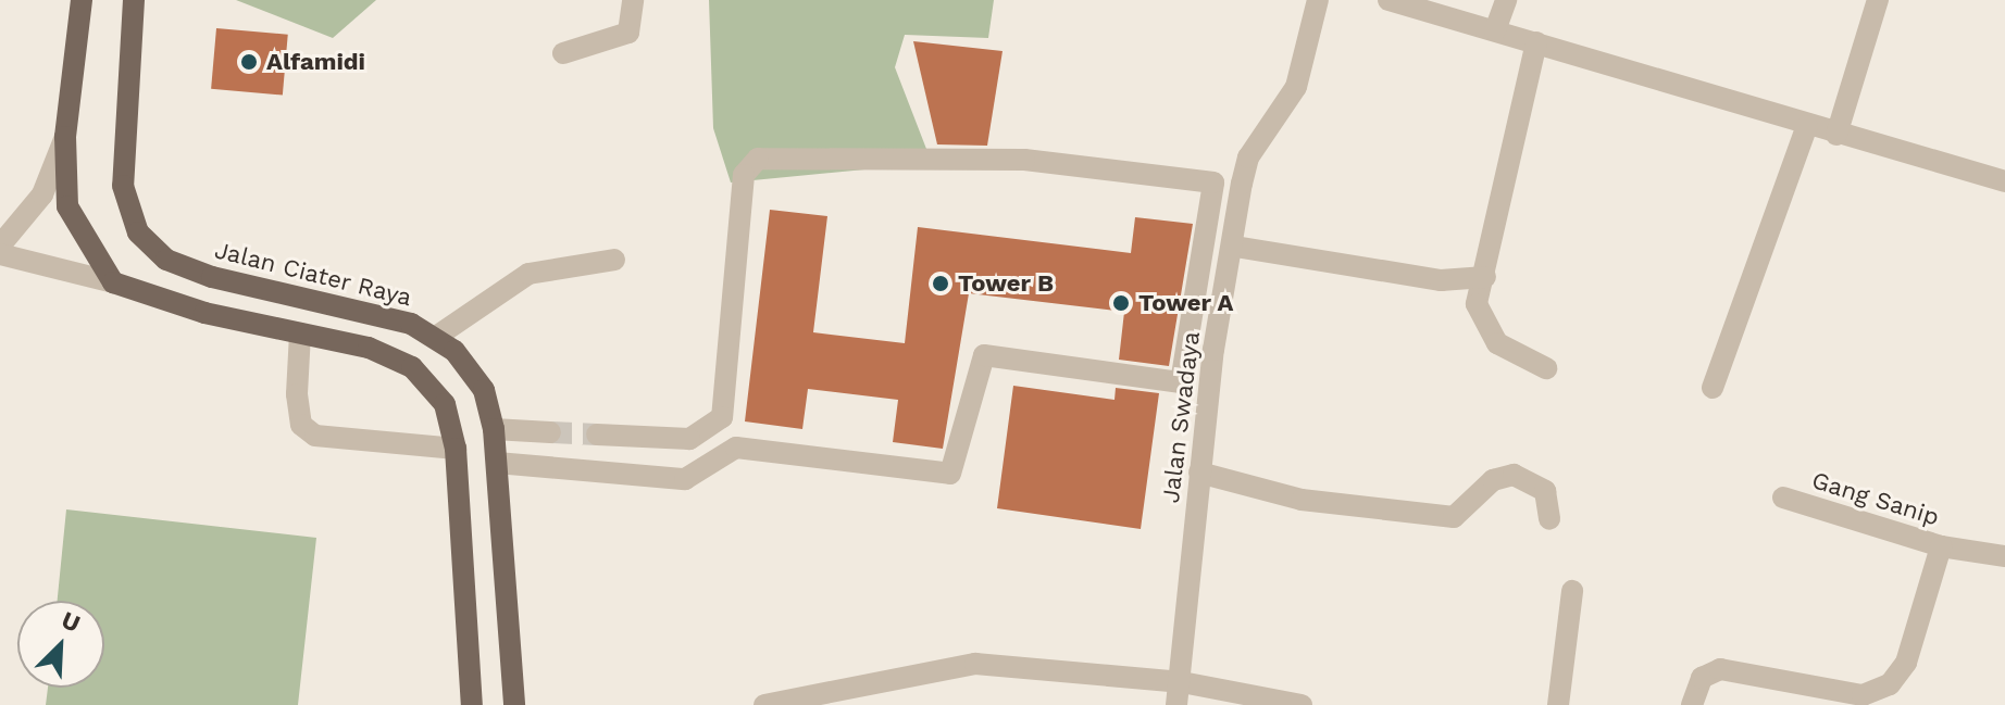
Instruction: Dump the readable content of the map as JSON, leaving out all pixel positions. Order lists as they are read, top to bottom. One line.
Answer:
{"streets":{"main road":["Jalan Ciater Raya"],"street":["Jalan Swadaya","Gang Sanip"]},"places":["Alfamidi","Tower B","Tower A"],"north":"top right"}
